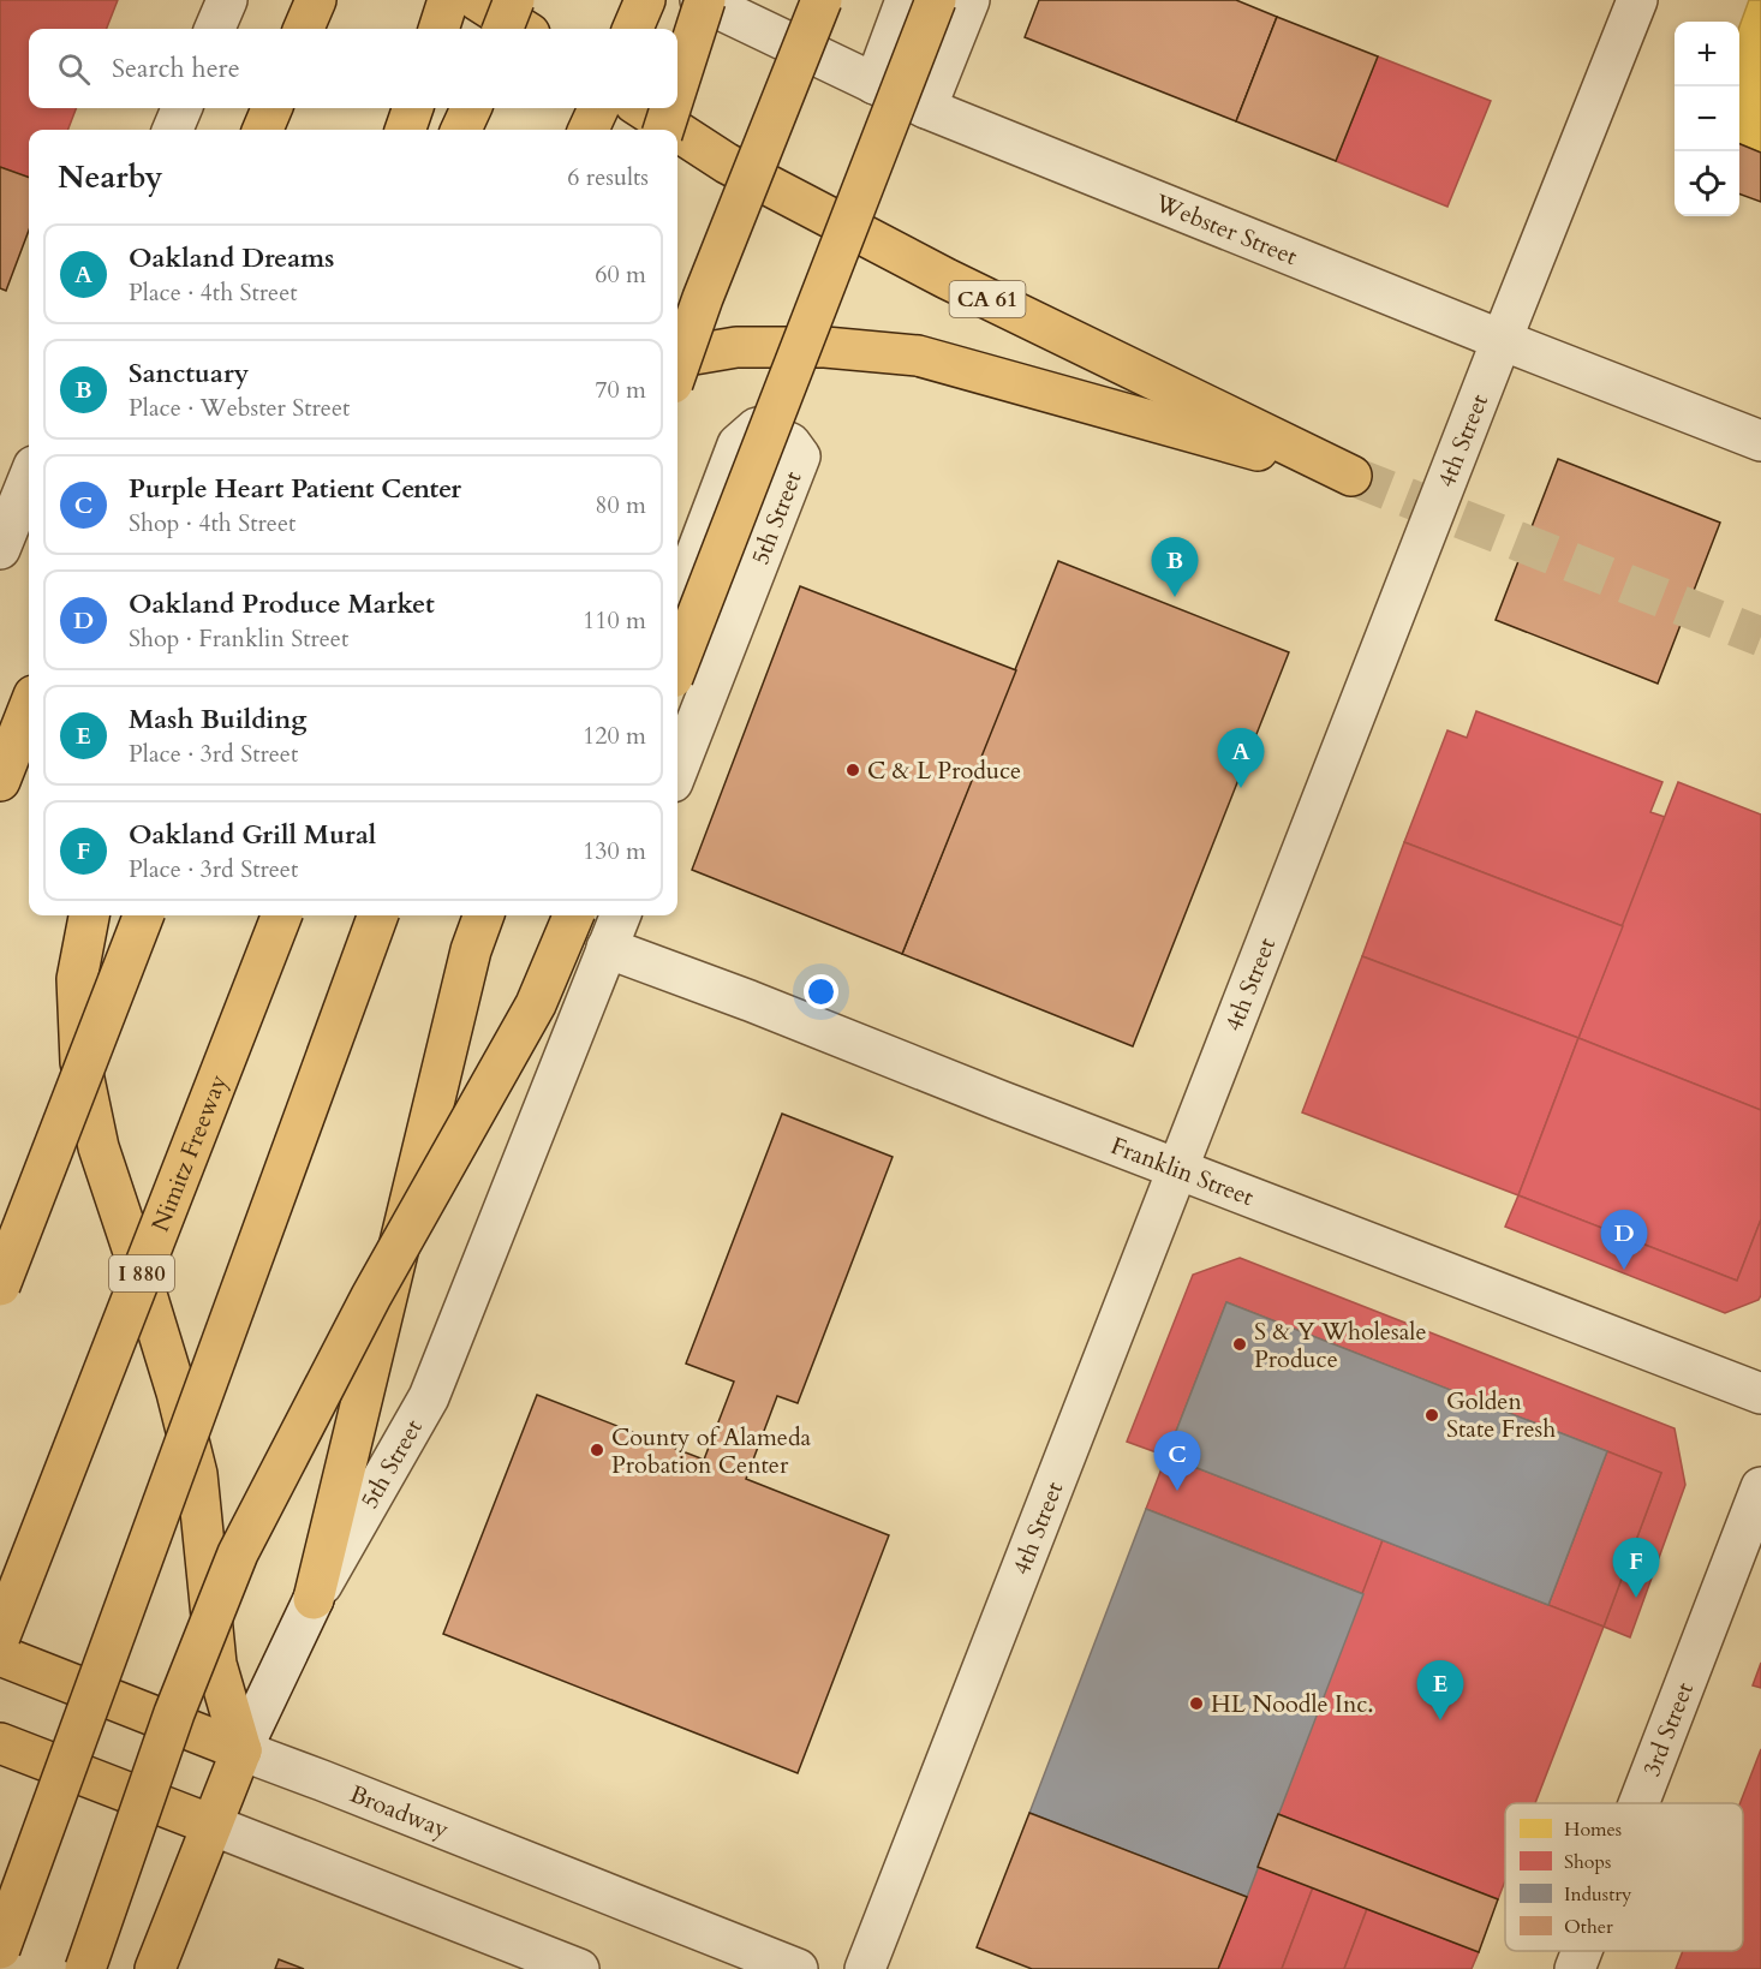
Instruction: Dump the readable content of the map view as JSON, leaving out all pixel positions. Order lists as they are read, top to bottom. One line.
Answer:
{"streets":{"main road":["CA 61","5th Street","Nimitz Freeway","I 880","Broadway"],"street":["Webster Street","4th Street","Franklin Street","3rd Street"]},"crossings":[["Webster Street","4th Street"],["4th Street","Franklin Street"],["5th Street","Franklin Street"],["5th Street","Broadway"]],"places":["C & L Produce","S & Y Wholesale Produce","Golden State Fresh","County of Alameda Probation Center","HL Noodle Inc."],"legend":["Homes","Shops","Industry","Other"],"page":{"map_buttons":["+","−"],"search":"Search here","heading":["Nearby","6 results"],"list":[{"mark":"A","name":"Oakland Dreams","note":"Place · 4th Street","value":"60 m"},{"mark":"B","name":"Sanctuary","note":"Place · Webster Street","value":"70 m"},{"mark":"C","name":"Purple Heart Patient Center","note":"Shop · 4th Street","value":"80 m"},{"mark":"D","name":"Oakland Produce Market","note":"Shop · Franklin Street","value":"110 m"},{"mark":"E","name":"Mash Building","note":"Place · 3rd Street","value":"120 m"},{"mark":"F","name":"Oakland Grill Mural","note":"Place · 3rd Street","value":"130 m"}],"pins":["B","A","D","C","F","E"]}}
